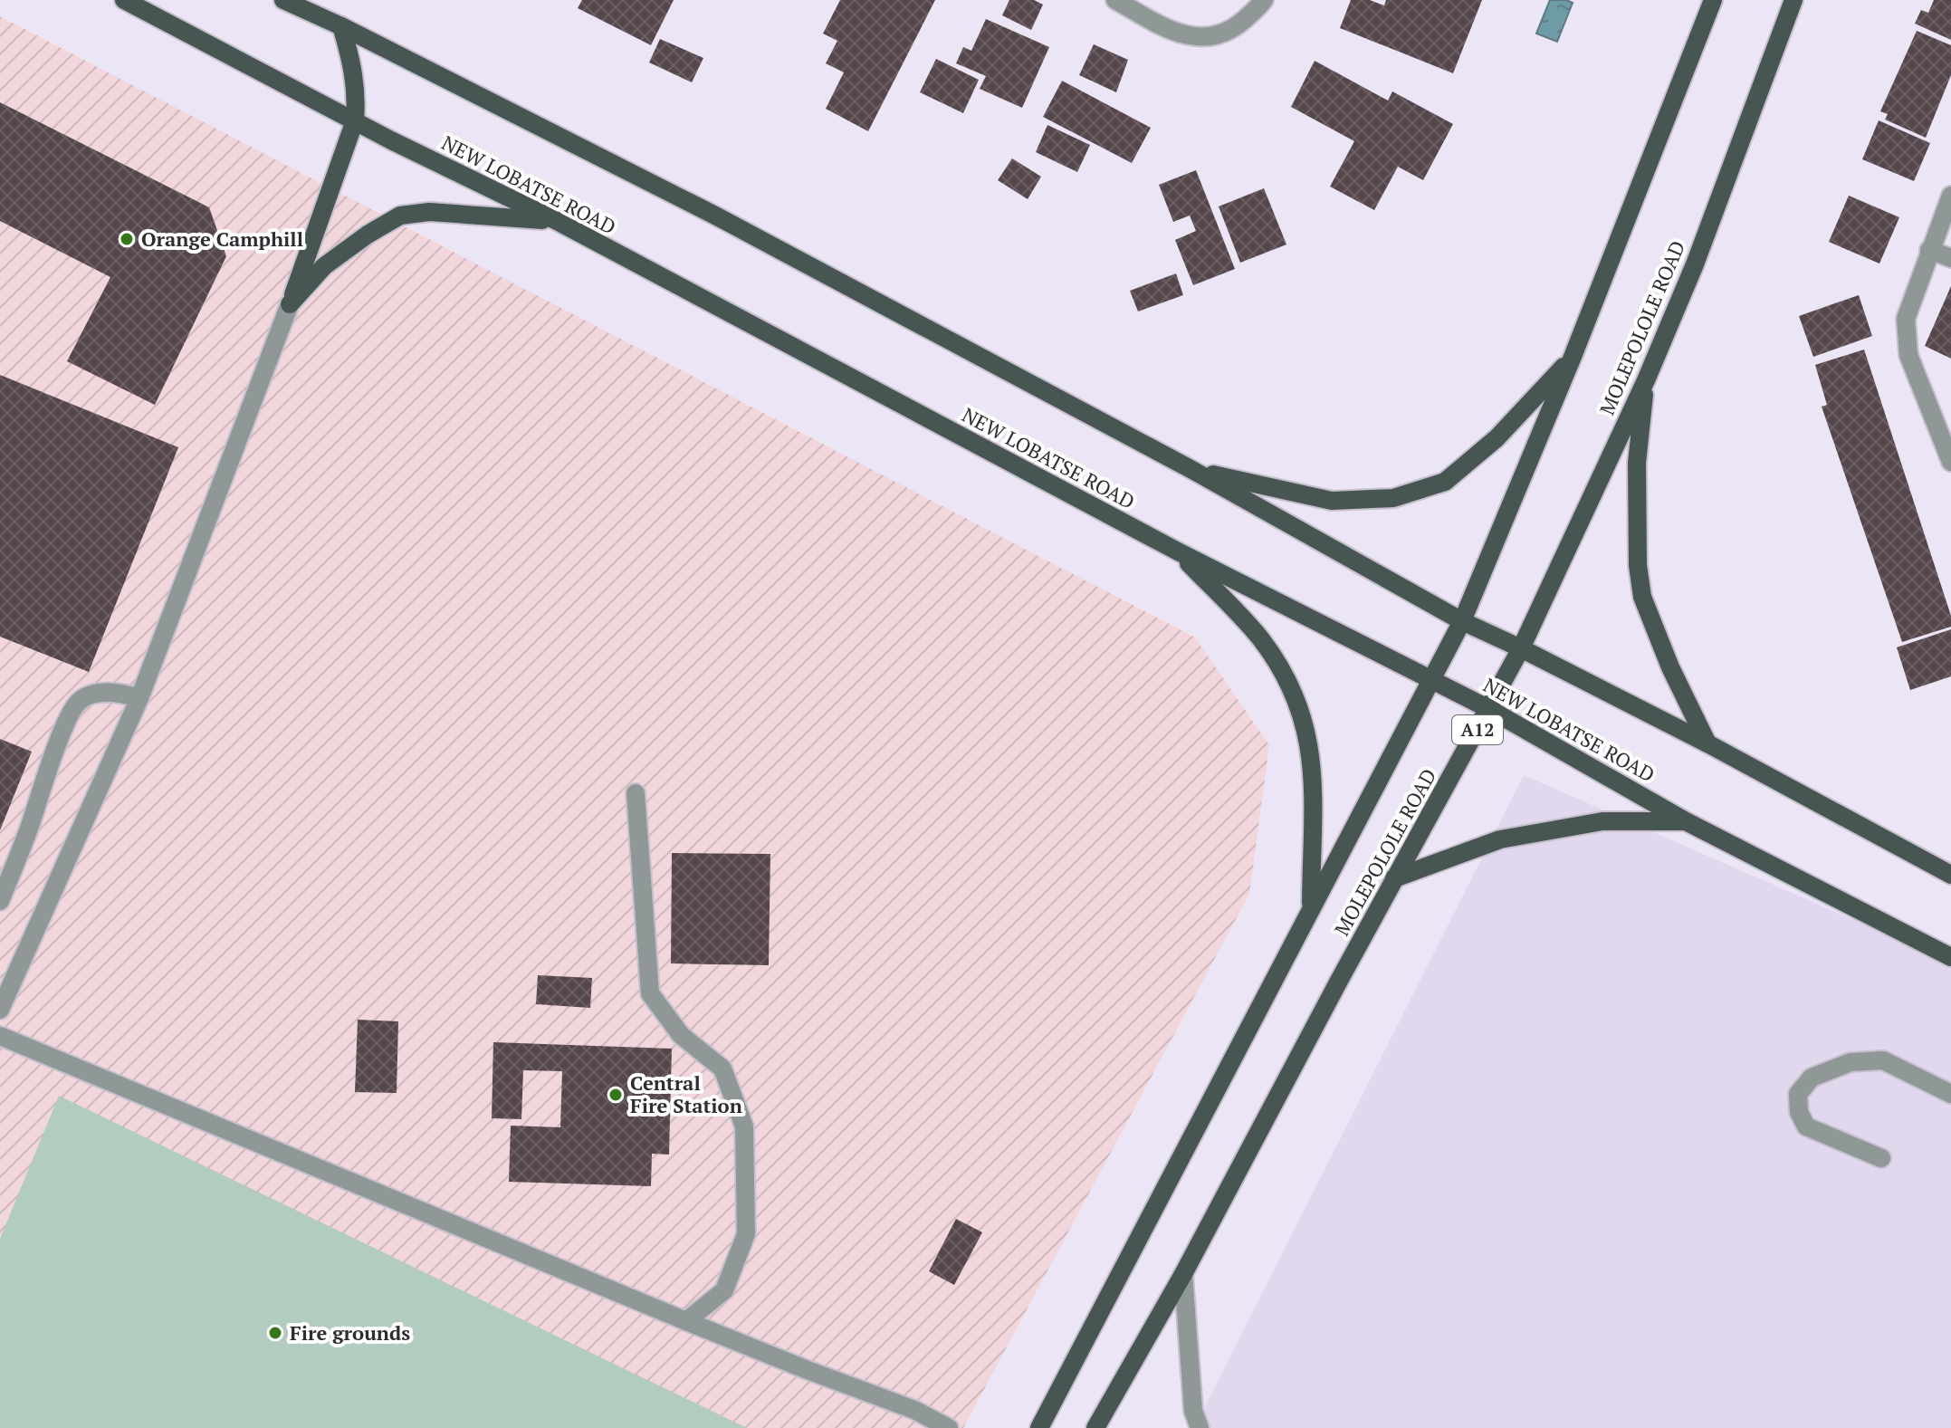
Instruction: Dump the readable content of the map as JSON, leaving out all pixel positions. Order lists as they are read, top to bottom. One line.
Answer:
{"streets":{"main road":["NEW LOBATSE ROAD","MOLEPOLOLE ROAD","A12"]},"crossings":[["NEW LOBATSE ROAD","MOLEPOLOLE ROAD"]],"places":["Orange Camphill","Central Fire Station","Fire grounds"]}
